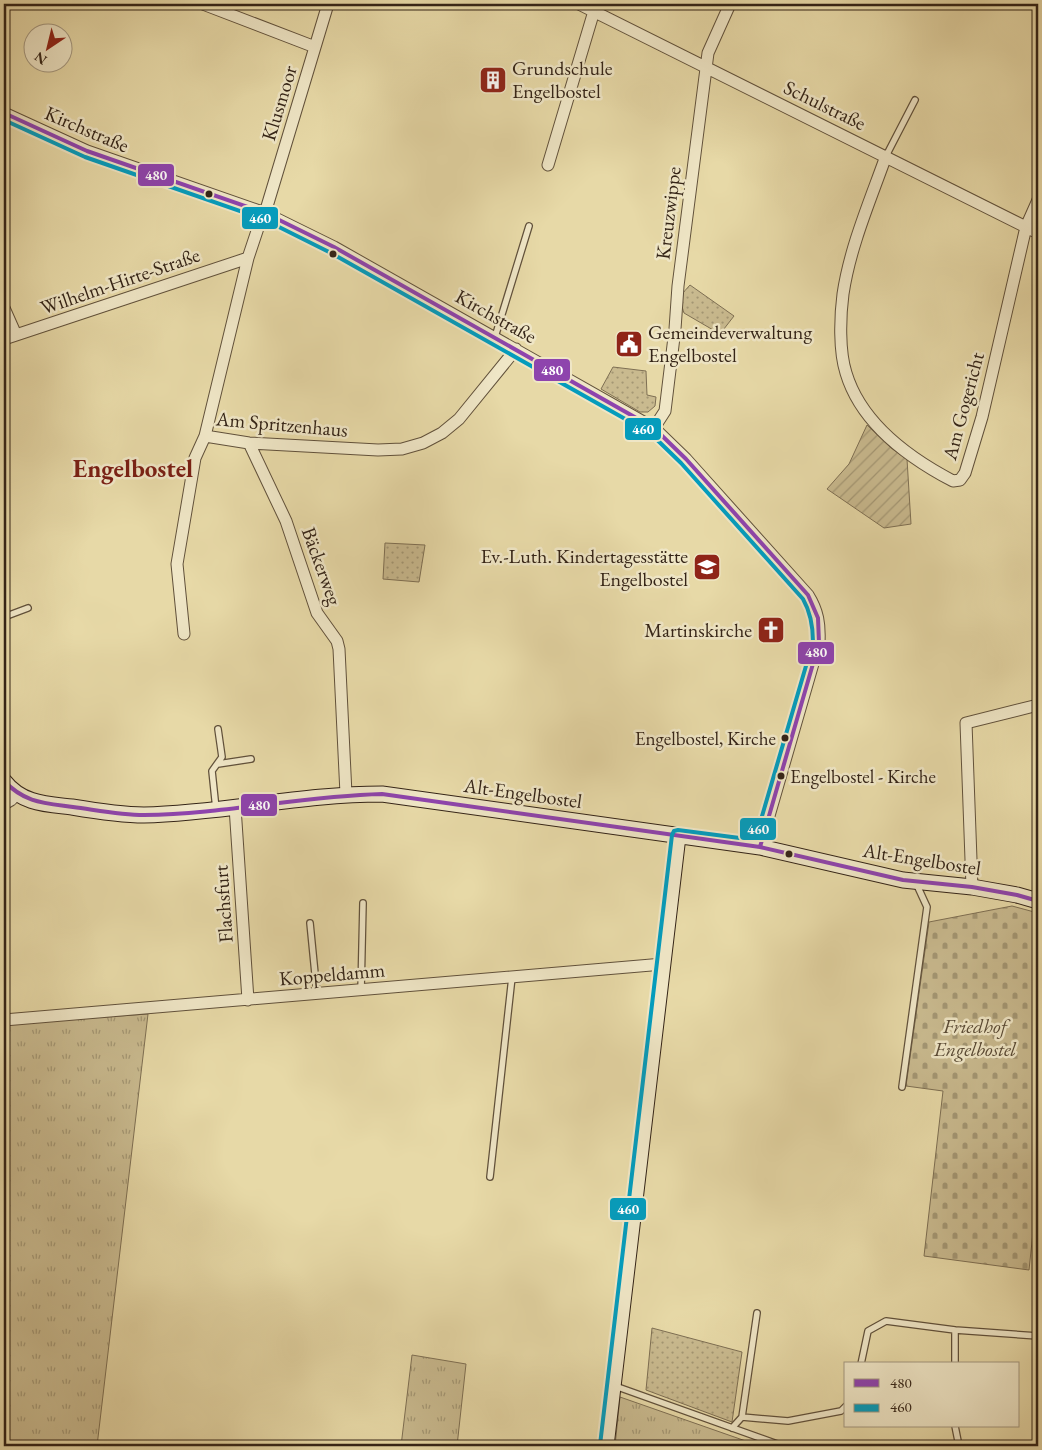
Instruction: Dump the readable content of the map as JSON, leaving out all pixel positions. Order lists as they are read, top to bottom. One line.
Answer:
{"streets":{"main road":["Alt-Engelbostel"],"street":["Klusmoor","Schulstraße","Kirchstraße","Kreuzwippe","Wilhelm-Hirte-Straße","Am Gogericht","Am Spritzenhaus","Bäckerweg","Flachsfurt","Koppeldamm"]},"crossings":[["Klusmoor","Kirchstraße"],["Klusmoor","Am Spritzenhaus"],["Schulstraße","Kreuzwippe"],["Schulstraße","Am Gogericht"],["Kirchstraße","Kreuzwippe"],["Kirchstraße","Am Spritzenhaus"],["Kirchstraße","Alt-Engelbostel"],["Wilhelm-Hirte-Straße","Am Spritzenhaus"],["Am Spritzenhaus","Bäckerweg"],["Bäckerweg","Alt-Engelbostel"],["Alt-Engelbostel","Flachsfurt"],["Flachsfurt","Koppeldamm"]],"districts":["Engelbostel"],"parks":["Friedhof Engelbostel"],"places":{"building":["Grundschule Engelbostel"],"public building":["Gemeindeverwaltung Engelbostel"],"school or university":["Ev.-Luth. Kindertagesstätte Engelbostel"],"church":["Martinskirche"],"other":["Engelbostel, Kirche","Engelbostel - Kirche"]},"lines":["transit line 480","transit line 460"],"legend":["480","460"],"north":"bottom left"}
